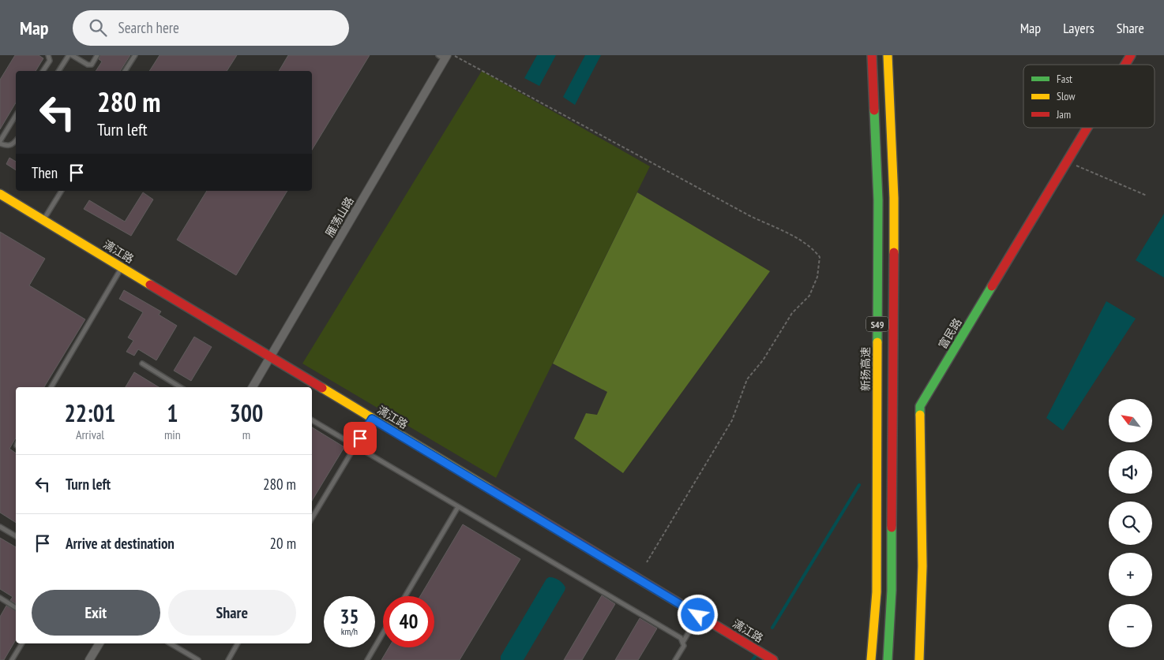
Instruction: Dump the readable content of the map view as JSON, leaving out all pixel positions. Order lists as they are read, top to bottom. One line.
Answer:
{"streets":{"main road":["漓江路","S49","富民路","新扬高速"],"street":["雁荡山路"]},"crossings":[["雁荡山路","漓江路"]],"legend":["Fast","Slow","Jam"],"north":"top left","page":{"header":"Map","search":"Search here","nav":["Map","Layers","Share"],"turn":["280 m","Turn left"],"then":"Then","eta":["22:01","Arrival","1","min","300","m"],"map_buttons":["+","−"],"list":[{"name":"Turn left","value":"280 m"},{"name":"Arrive at destination","value":"20 m"}],"buttons":["Exit","Share"],"speed":"35 km/h","limit":"40"}}
